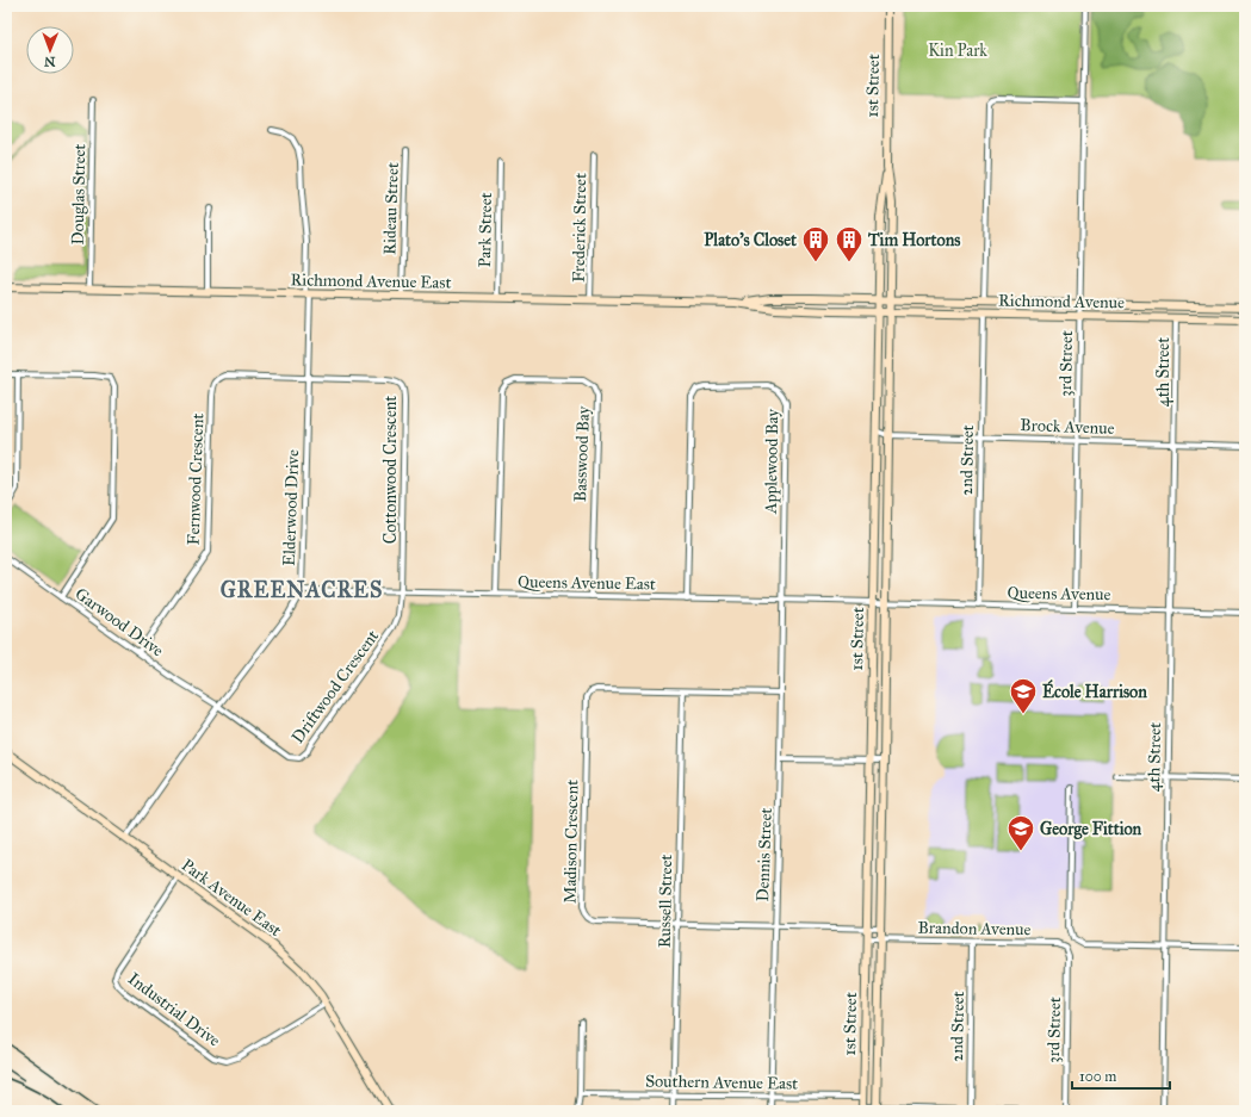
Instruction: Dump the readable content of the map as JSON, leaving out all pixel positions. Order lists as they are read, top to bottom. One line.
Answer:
{"streets":{"main road":["1st Street","Richmond Avenue East","Richmond Avenue","Park Avenue East"],"street":["Douglas Street","Rideau Street","Frederick Street","Park Street","3rd Street","4th Street","Brock Avenue","Basswood Bay","2nd Street","Applewood Bay","Cottonwood Crescent","Fernwood Crescent","Elderwood Drive","Queens Avenue East","Queens Avenue","Garwood Drive","Driftwood Crescent","Madison Crescent","Dennis Street","Russell Street","Brandon Avenue","Industrial Drive","Southern Avenue East"]},"crossings":[["1st Street","Richmond Avenue East"],["1st Street","Richmond Avenue"],["1st Street","Brock Avenue"],["1st Street","Queens Avenue East"],["1st Street","Queens Avenue"],["1st Street","Madison Crescent"],["1st Street","Brandon Avenue"],["1st Street","Southern Avenue East"],["Douglas Street","Richmond Avenue East"],["Rideau Street","Richmond Avenue East"],["Frederick Street","Richmond Avenue East"],["Park Street","Richmond Avenue East"],["Richmond Avenue East","Richmond Avenue"],["Richmond Avenue East","Elderwood Drive"],["Richmond Avenue","3rd Street"],["Richmond Avenue","4th Street"],["Richmond Avenue","2nd Street"],["3rd Street","Brock Avenue"],["3rd Street","Queens Avenue"],["3rd Street","Brandon Avenue"],["4th Street","Brock Avenue"],["4th Street","Queens Avenue"],["Brock Avenue","2nd Street"],["Basswood Bay","Queens Avenue East"],["2nd Street","Queens Avenue"],["2nd Street","Brandon Avenue"],["Applewood Bay","Queens Avenue East"],["Applewood Bay","Dennis Street"],["Cottonwood Crescent","Fernwood Crescent"],["Cottonwood Crescent","Elderwood Drive"],["Cottonwood Crescent","Queens Avenue East"],["Cottonwood Crescent","Driftwood Crescent"],["Fernwood Crescent","Elderwood Drive"],["Fernwood Crescent","Garwood Drive"],["Elderwood Drive","Queens Avenue East"],["Elderwood Drive","Garwood Drive"],["Elderwood Drive","Driftwood Crescent"],["Elderwood Drive","Park Avenue East"],["Queens Avenue East","Queens Avenue"],["Queens Avenue East","Driftwood Crescent"],["Queens Avenue East","Dennis Street"],["Garwood Drive","Driftwood Crescent"],["Madison Crescent","Dennis Street"],["Madison Crescent","Russell Street"],["Dennis Street","Southern Avenue East"],["Park Avenue East","Industrial Drive"],["Russell Street","Southern Avenue East"]],"districts":["GREENACRES"],"parks":["Kin Park"],"places":{"building":["Plato's Closet","Tim Hortons"],"school or university":["École Harrison","George Fittion"]},"scale_bar":"100 m","north":"bottom"}
